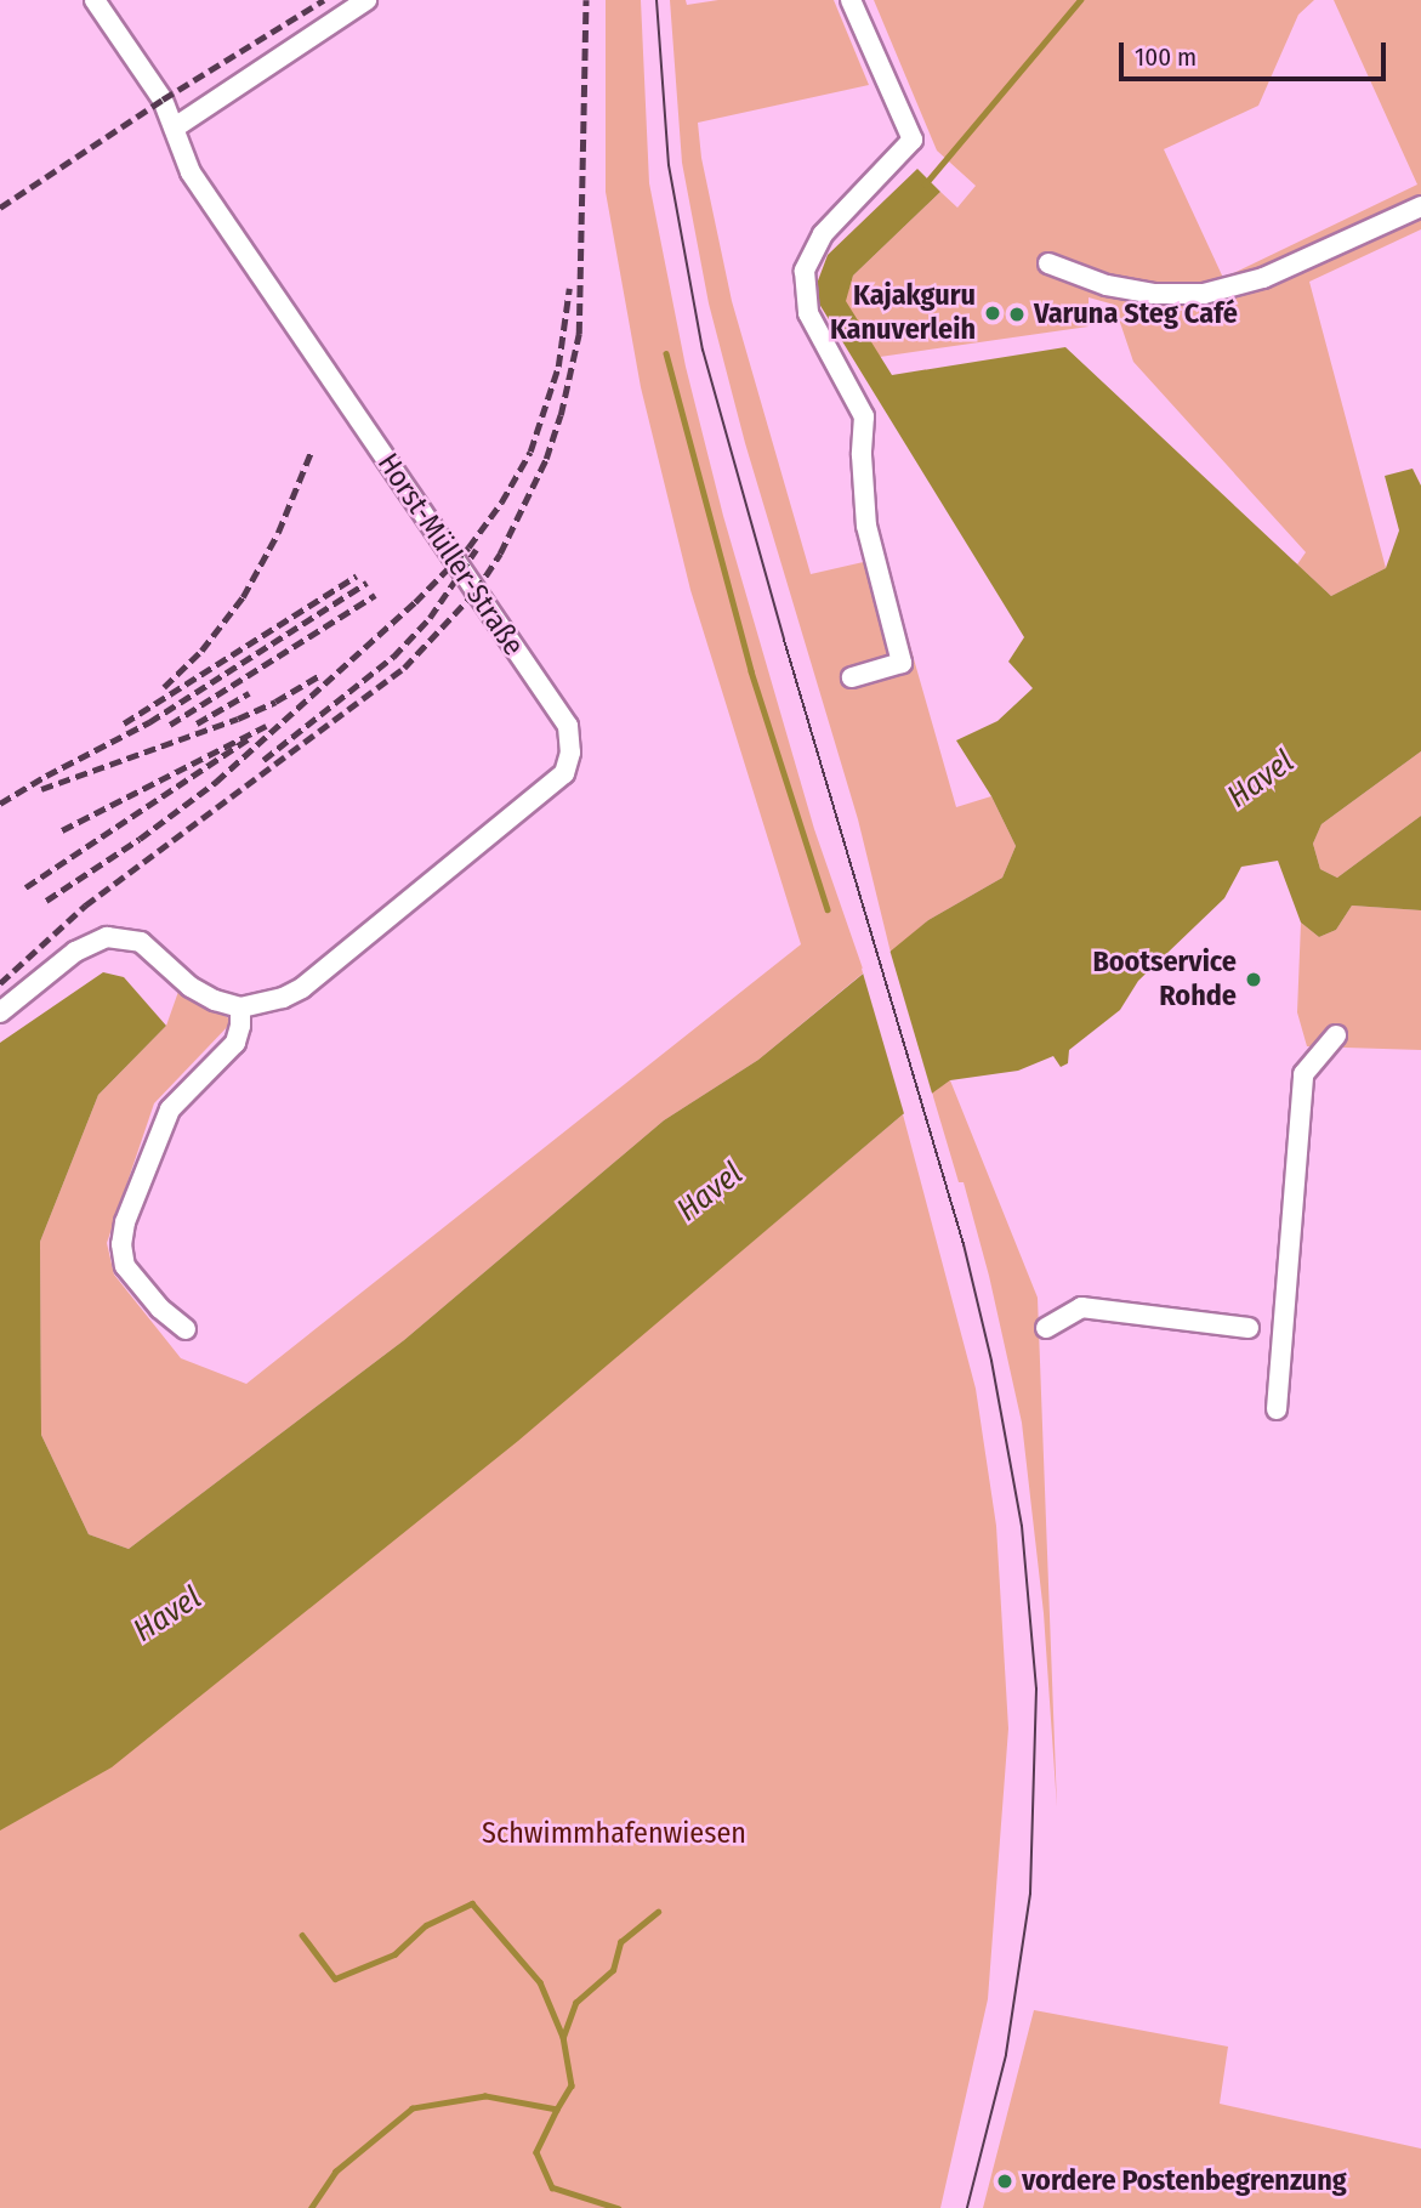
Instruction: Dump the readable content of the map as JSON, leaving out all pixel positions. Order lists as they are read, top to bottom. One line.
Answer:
{"streets":{"street":["Horst-Müller-Straße"]},"water":["Havel"],"parks":["Schwimmhafenwiesen"],"places":["Kajakguru Kanuverleih","Varuna Steg Café","Bootservice Rohde","vordere Postenbegrenzung"],"scale_bar":"100 m"}
